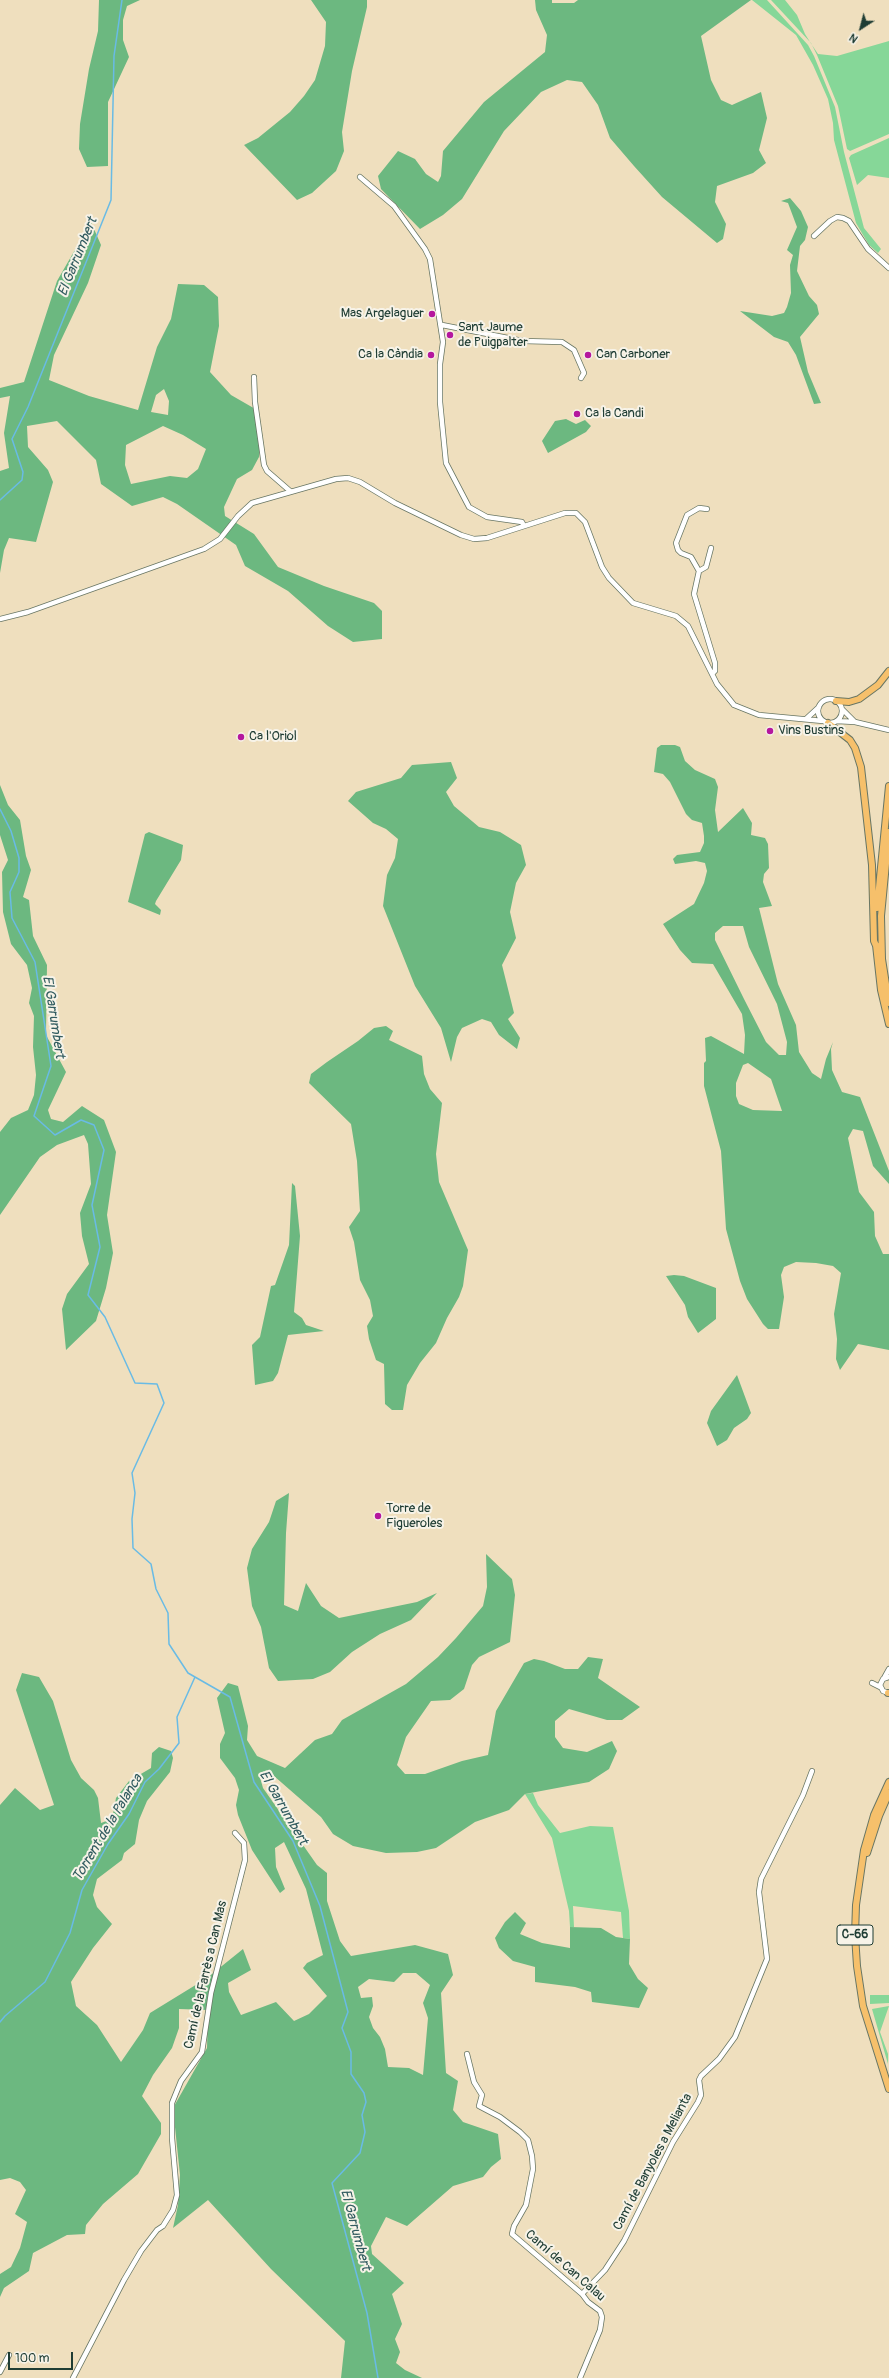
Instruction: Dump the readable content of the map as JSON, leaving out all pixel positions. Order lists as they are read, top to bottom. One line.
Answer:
{"streets":{"highway":["C-66"],"street":["Camí de la Farrès a Can Mas","Camí de Banyoles a Melianta","Camí de Can Calau"]},"crossings":[["Camí de Banyoles a Melianta","Camí de Can Calau"]],"water":["El Garrumbert","Torrent de la Palanca"],"places":["Mas Argelaguer","Sant Jaume de Puigpalter","Ca la Càndia","Can Carboner","Ca la Candi","Vins Bustins","Ca l'Oriol","Torre de Figueroles"],"scale_bar":"100 m","north":"bottom left"}
